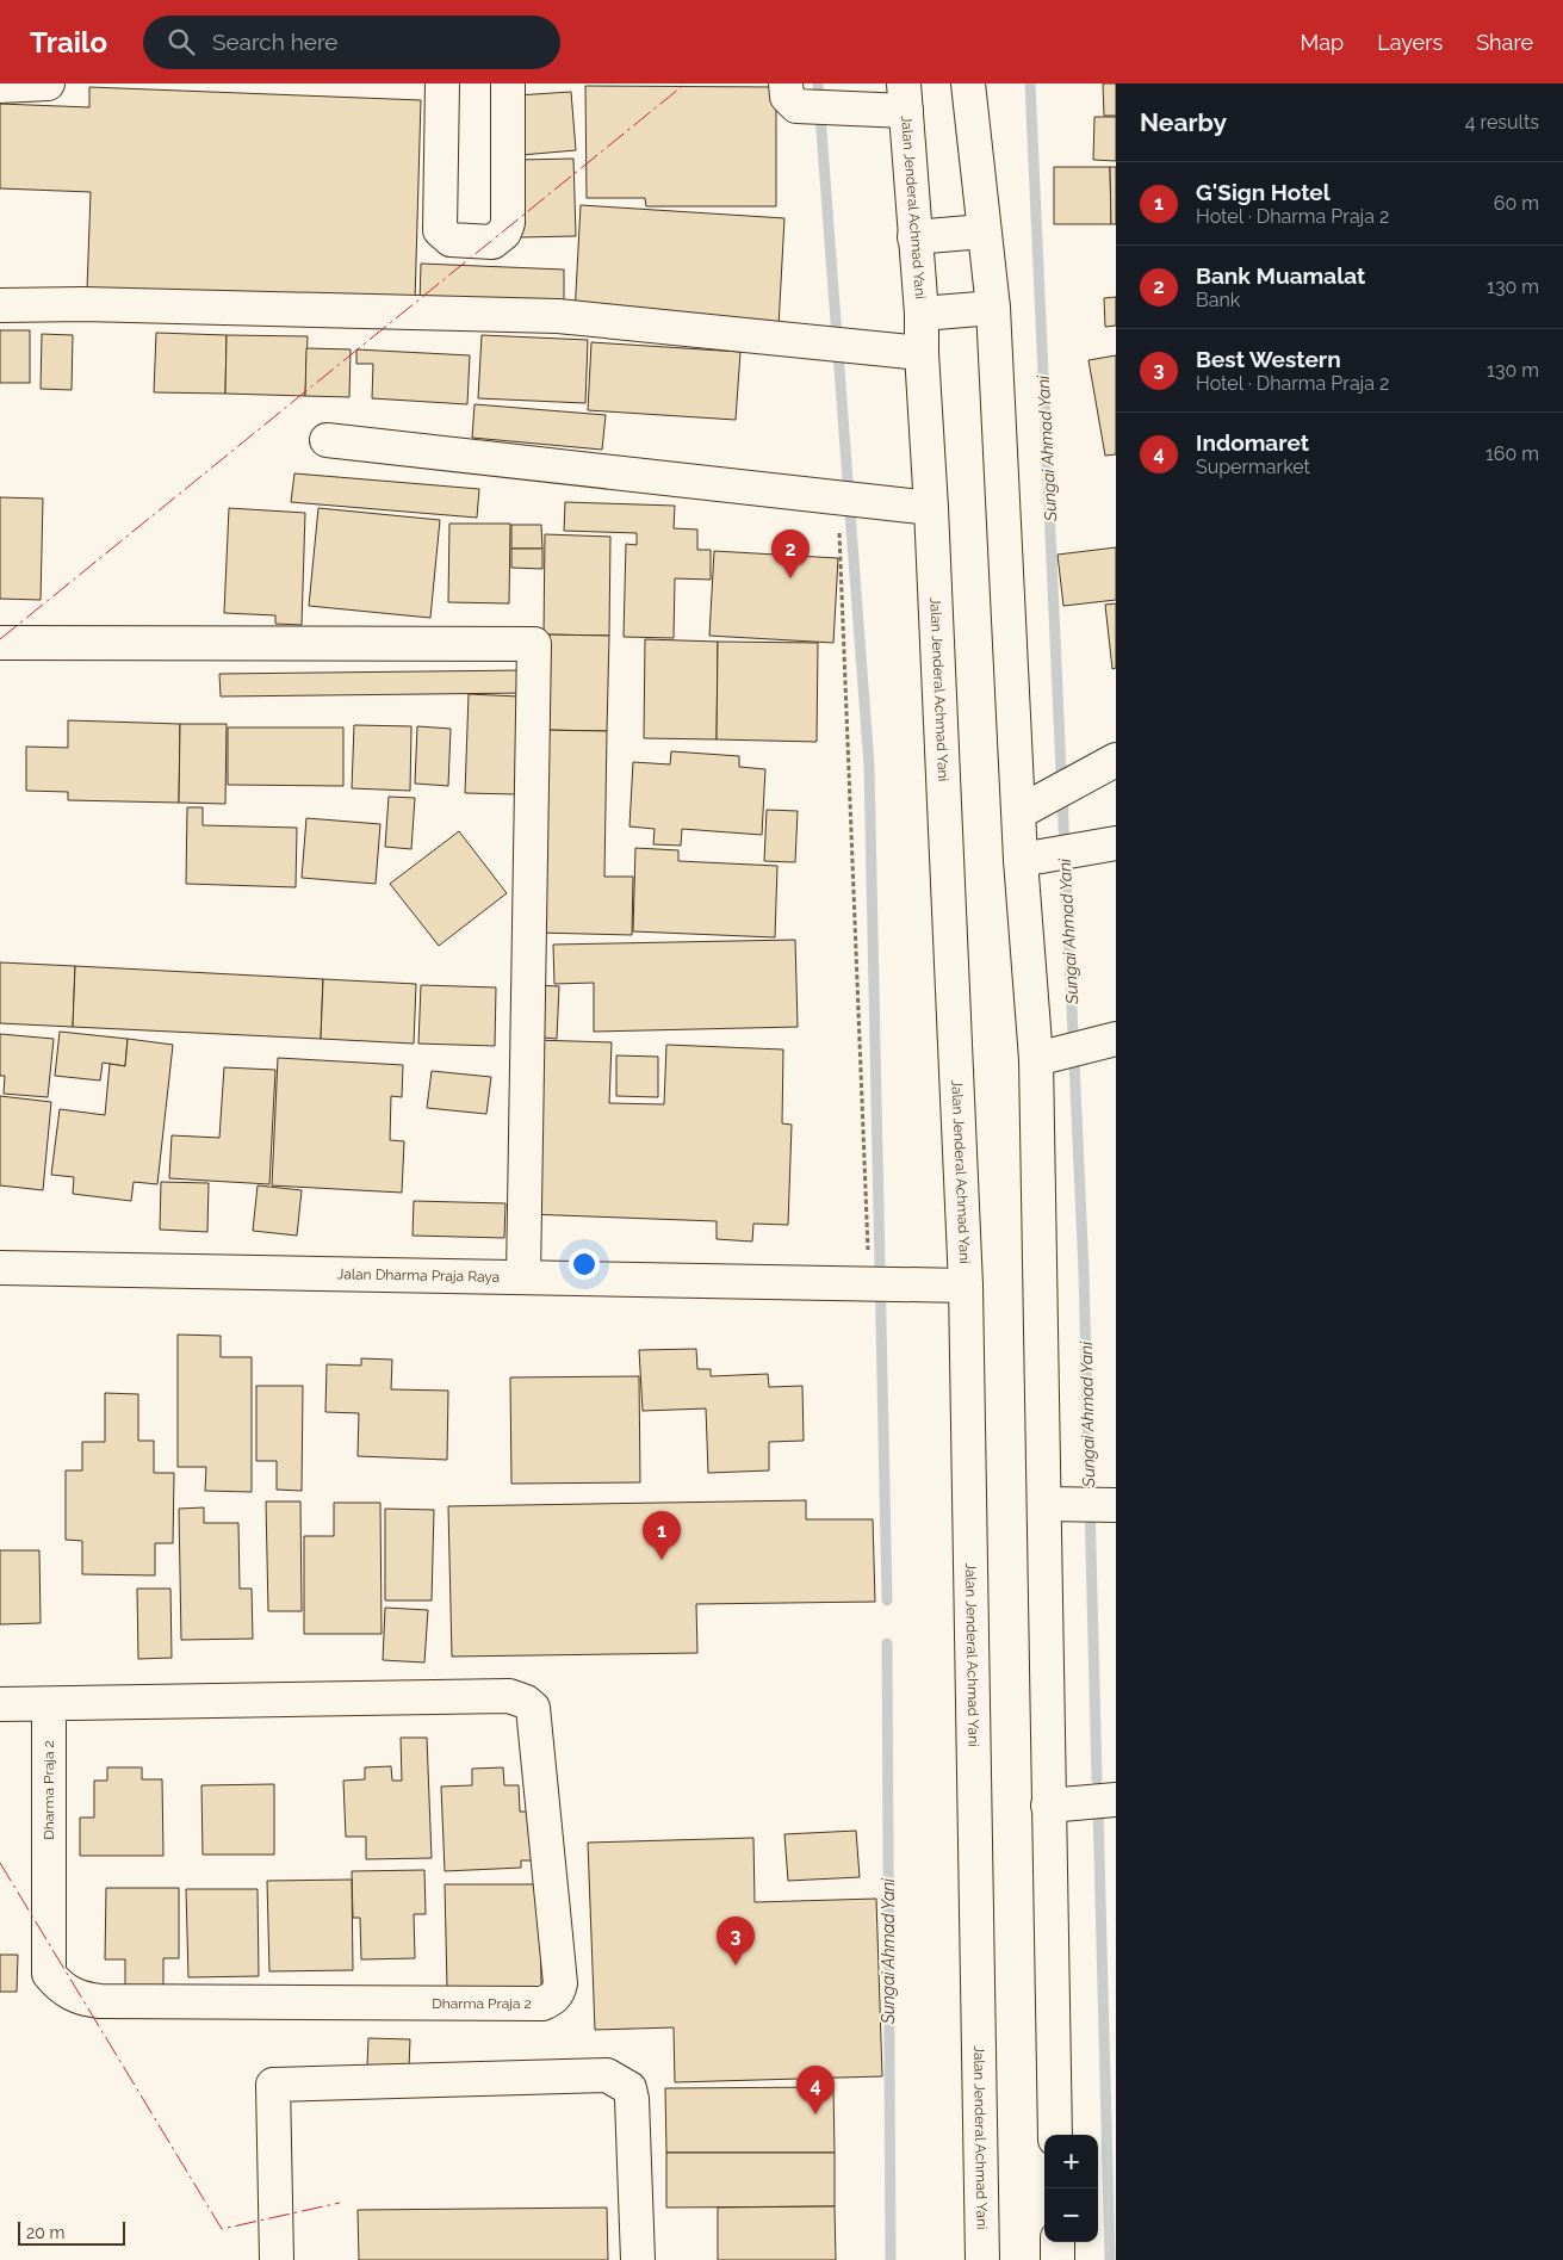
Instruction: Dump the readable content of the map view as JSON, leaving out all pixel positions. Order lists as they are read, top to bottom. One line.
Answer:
{"streets":{"main road":["Jalan Jenderal Achmad Yani","Jalan Dharma Praja Raya","Dharma Praja 2"]},"crossings":[["Jalan Jenderal Achmad Yani","Jalan Dharma Praja Raya"]],"water":["Sungai Ahmad Yani"],"scale_bar":"20 m","page":{"header":"Trailo","search":"Search here","nav":["Map","Layers","Share"],"heading":["Nearby","4 results"],"list":[{"mark":"1","name":"G'Sign Hotel","note":"Hotel · Dharma Praja 2","value":"60 m"},{"mark":"2","name":"Bank Muamalat","note":"Bank","value":"130 m"},{"mark":"3","name":"Best Western","note":"Hotel · Dharma Praja 2","value":"130 m"},{"mark":"4","name":"Indomaret","note":"Supermarket","value":"160 m"}],"pins":["2","1","3","4"],"map_buttons":["+","−"],"scale":"20 m"}}
